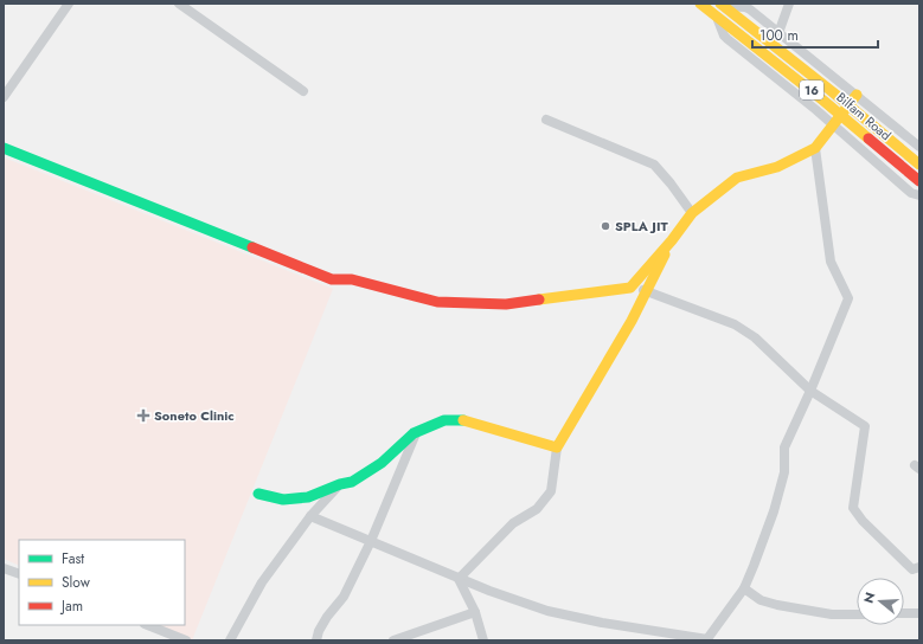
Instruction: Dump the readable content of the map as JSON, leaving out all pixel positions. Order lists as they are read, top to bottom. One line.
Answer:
{"streets":{"street":["16","Bilfam Road"]},"places":{"other":["SPLA JIT"],"health":["Soneto Clinic"]},"legend":["Fast","Slow","Jam"],"scale_bar":"100 m","north":"left"}
